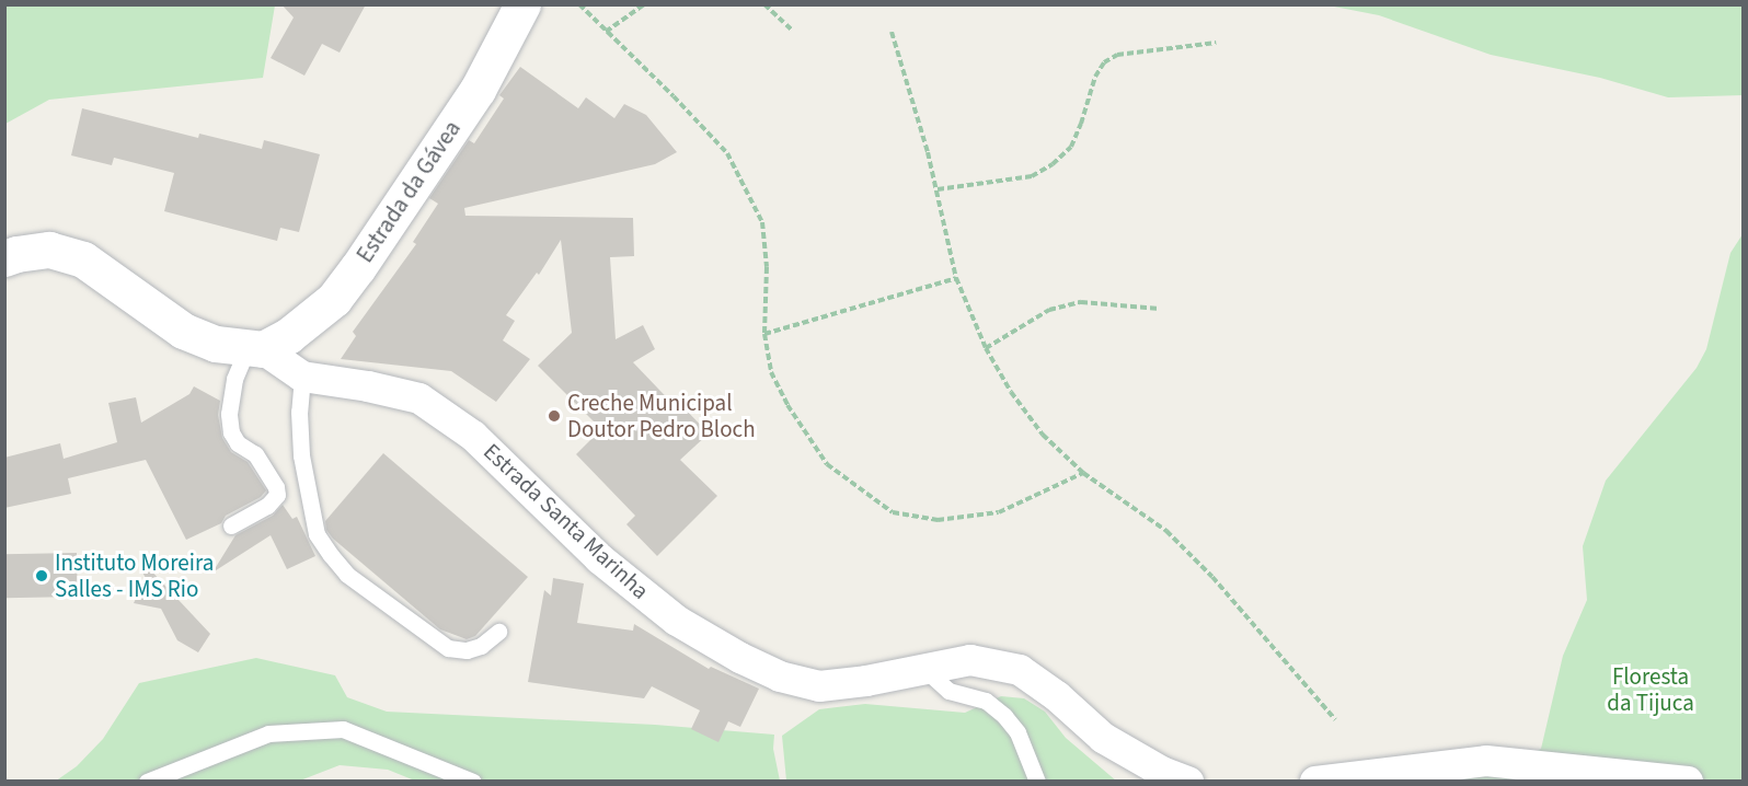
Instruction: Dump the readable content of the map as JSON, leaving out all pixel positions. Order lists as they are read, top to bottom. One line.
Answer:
{"streets":{"street":["Estrada da Gávea","Estrada Santa Marinha"]},"crossings":[["Estrada da Gávea","Estrada Santa Marinha"]],"parks":["Floresta da Tijuca"],"places":["Creche Municipal Doutor Pedro Bloch","Instituto Moreira Salles - IMS Rio"]}
